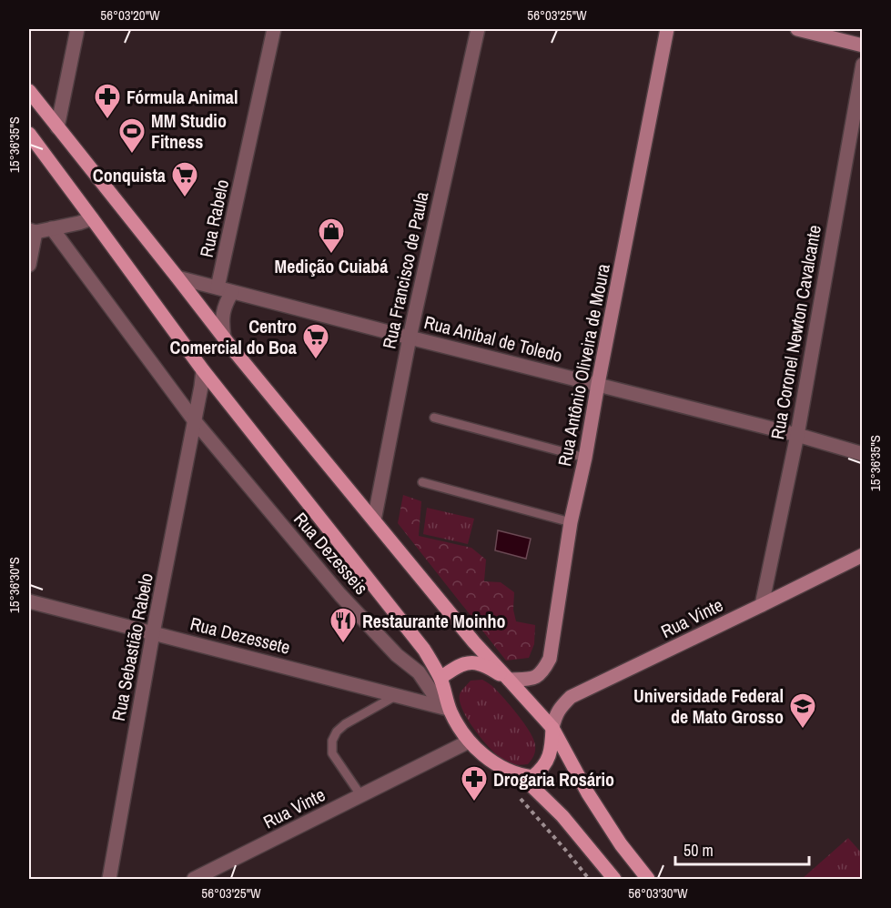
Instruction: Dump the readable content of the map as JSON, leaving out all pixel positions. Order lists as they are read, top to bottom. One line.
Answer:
{"streets":{"street":["Rua Rabelo","Rua Francisco de Paula","Rua Coronel Newton Cavalcante","Rua Anibal de Toledo","Rua Antônio Oliveira de Moura","Rua Dezesseis","Rua Vinte","Rua Dezessete","Rua Sebastião Rabelo"]},"crossings":[["Rua Rabelo","Rua Anibal de Toledo"],["Rua Francisco de Paula","Rua Anibal de Toledo"],["Rua Coronel Newton Cavalcante","Rua Anibal de Toledo"],["Rua Coronel Newton Cavalcante","Rua Vinte"],["Rua Anibal de Toledo","Rua Antônio Oliveira de Moura"],["Rua Dezesseis","Rua Dezessete"],["Rua Dezesseis","Rua Sebastião Rabelo"],["Rua Dezessete","Rua Sebastião Rabelo"]],"places":{"pharmacy":["Fórmula Animal","Drogaria Rosário"],"sports":["MM Studio Fitness"],"supermarket":["Conquista","Centro Comercial do Boa"],"shop":["Medição Cuiabá"],"restaurant":["Restaurante Moinho"],"school or university":["Universidade Federal de Mato Grosso"]},"scale_bar":"50 m","coordinates":["56°03'20\"W","56°03'25\"W","15°36'35\"S","15°36'30\"S","56°03'30\"W"]}
